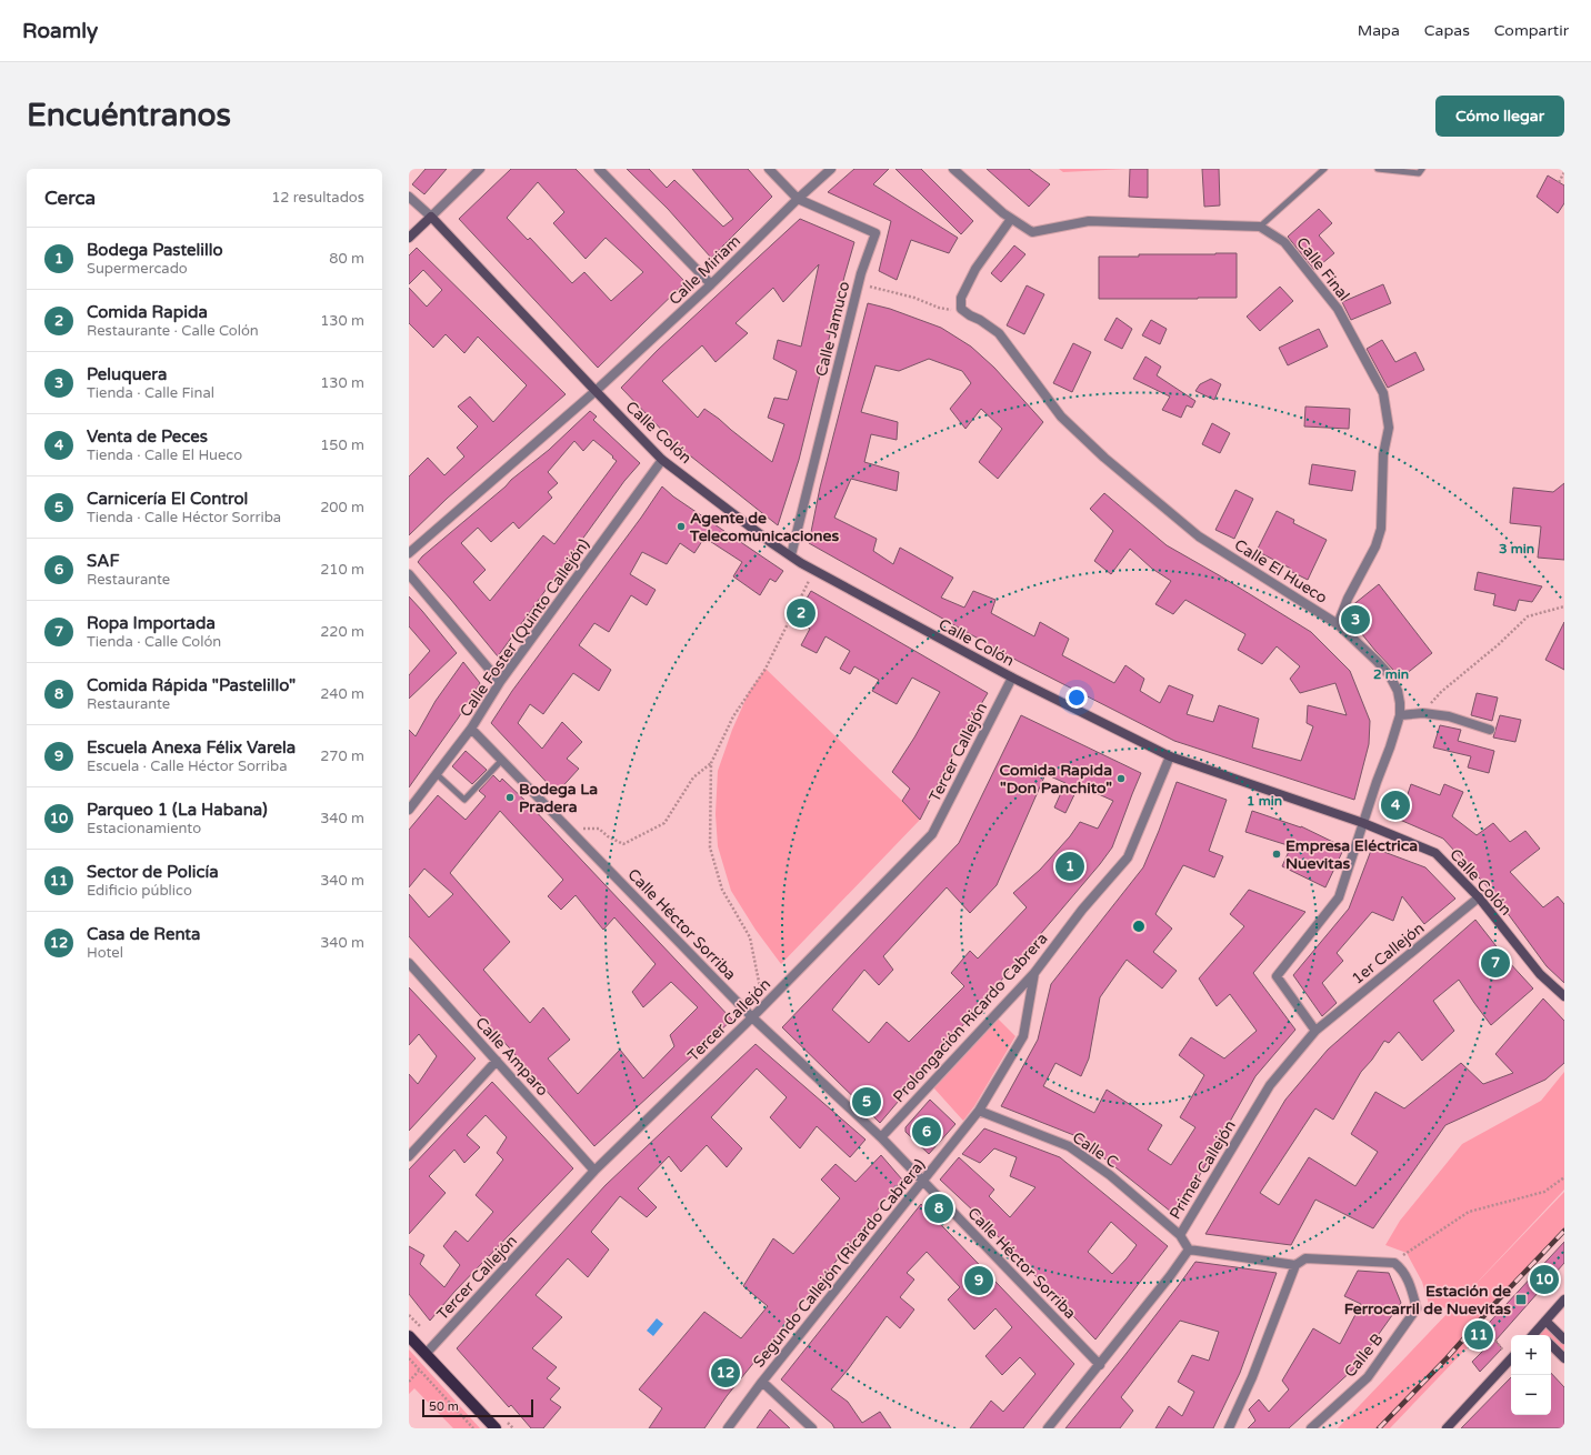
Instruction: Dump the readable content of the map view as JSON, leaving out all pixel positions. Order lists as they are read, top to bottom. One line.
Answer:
{"streets":{"street":["Calle Final","Calle Miriam","Calle Jamuco","Calle Colón","Calle El Hueco","Calle Foster (Quinto Callejón)","Tercer Callejón","Calle Héctor Sorriba","1er Callejón","Prolongación Ricardo Cabrera","Calle Amparo","Calle C","Primer Callejón","Segundo Callejón (Ricardo Cabrera)","Calle B"]},"crossings":[["Calle Final","Calle El Hueco"],["Calle Miriam","Calle Jamuco"],["Calle Miriam","Calle Colón"],["Calle Jamuco","Calle Colón"],["Calle Colón","Calle El Hueco"],["Calle Colón","Calle Foster (Quinto Callejón)"],["Calle Colón","Tercer Callejón"],["Calle Colón","1er Callejón"],["Calle Colón","Prolongación Ricardo Cabrera"],["Calle El Hueco","1er Callejón"],["Calle El Hueco","Primer Callejón"],["Calle Foster (Quinto Callejón)","Calle Héctor Sorriba"],["Tercer Callejón","Calle Héctor Sorriba"],["Tercer Callejón","Calle Amparo"],["Calle Héctor Sorriba","Prolongación Ricardo Cabrera"],["Calle Héctor Sorriba","Segundo Callejón (Ricardo Cabrera)"],["1er Callejón","Primer Callejón"],["Prolongación Ricardo Cabrera","Segundo Callejón (Ricardo Cabrera)"],["Calle C","Primer Callejón"],["Calle C","Segundo Callejón (Ricardo Cabrera)"]],"places":{"other":["Agente de Telecomunicaciones","Comida Rapida \"Don Panchito\"","Bodega La Pradera","Empresa Eléctrica Nuevitas"],"transit":["Estación de Ferrocarril de Nuevitas"]},"scale_bar":"50 m","page":{"header":"Roamly","nav":["Mapa","Capas","Compartir"],"buttons":"Cómo llegar","title":"Encuéntranos","heading":["Cerca","12 resultados"],"list":[{"mark":"1","name":"Bodega Pastelillo","note":"Supermercado","value":"80 m"},{"mark":"2","name":"Comida Rapida","note":"Restaurante · Calle Colón","value":"130 m"},{"mark":"3","name":"Peluquera","note":"Tienda · Calle Final","value":"130 m"},{"mark":"4","name":"Venta de Peces","note":"Tienda · Calle El Hueco","value":"150 m"},{"mark":"5","name":"Carnicería El Control","note":"Tienda · Calle Héctor Sorriba","value":"200 m"},{"mark":"6","name":"SAF","note":"Restaurante","value":"210 m"},{"mark":"7","name":"Ropa Importada","note":"Tienda · Calle Colón","value":"220 m"},{"mark":"8","name":"Comida Rápida \"Pastelillo\"","note":"Restaurante","value":"240 m"},{"mark":"9","name":"Escuela Anexa Félix Varela","note":"Escuela · Calle Héctor Sorriba","value":"270 m"},{"mark":"10","name":"Parqueo 1 (La Habana)","note":"Estacionamiento","value":"340 m"},{"mark":"11","name":"Sector de Policía","note":"Edificio público","value":"340 m"},{"mark":"12","name":"Casa de Renta","note":"Hotel","value":"340 m"}],"pins":["2","3","4","1","7","5","6","8","10","9","11","12"],"map_buttons":["+","−"],"scale":"50 m"},"rings":["3 min","2 min","1 min"]}
